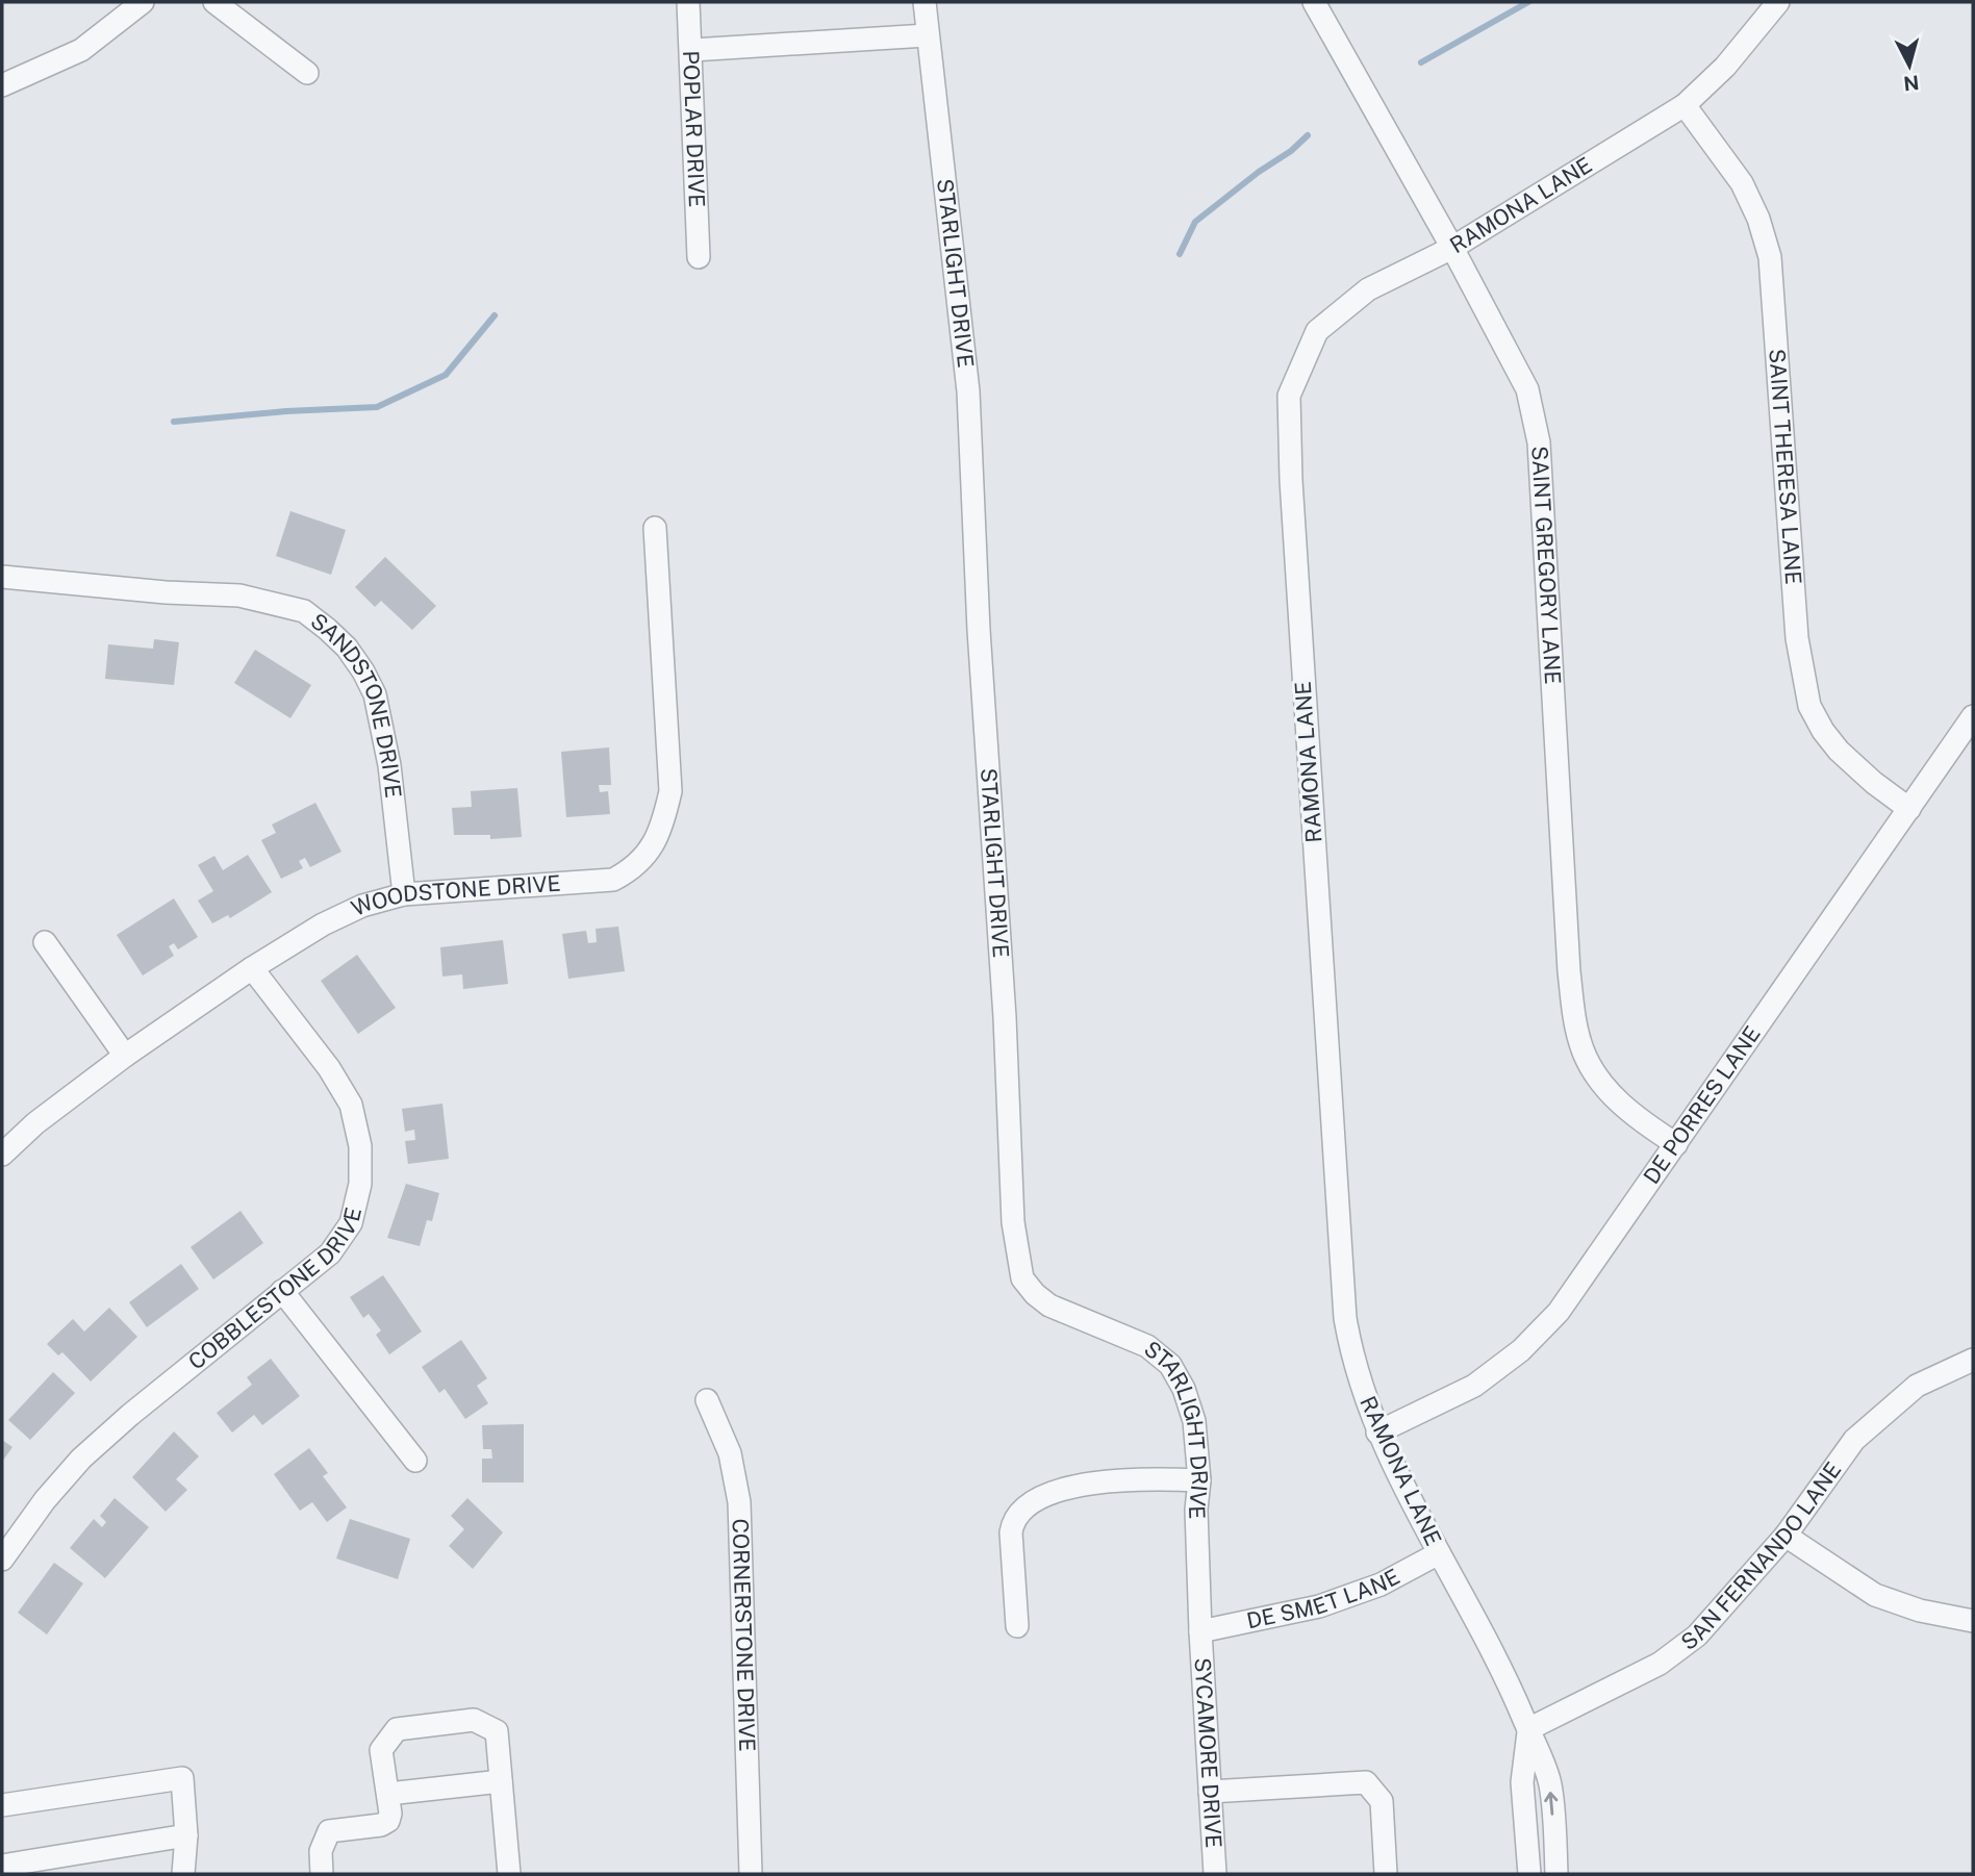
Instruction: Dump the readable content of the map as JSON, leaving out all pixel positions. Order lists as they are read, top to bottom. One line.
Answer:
{"streets":{"street":["POPLAR DRIVE","RAMONA LANE","STARLIGHT DRIVE","SAINT THERESA LANE","SAINT GREGORY LANE","SANDSTONE DRIVE","WOODSTONE DRIVE","DE PORRES LANE","COBBLESTONE DRIVE","SAN FERNANDO LANE","DE SMET LANE","CORNERSTONE DRIVE","SYCAMORE DRIVE"]},"crossings":[["RAMONA LANE","SAINT THERESA LANE"],["RAMONA LANE","SAINT GREGORY LANE"],["RAMONA LANE","DE PORRES LANE"],["RAMONA LANE","SAN FERNANDO LANE"],["RAMONA LANE","DE SMET LANE"],["STARLIGHT DRIVE","DE SMET LANE"],["STARLIGHT DRIVE","SYCAMORE DRIVE"],["SAINT THERESA LANE","DE PORRES LANE"],["SAINT GREGORY LANE","DE PORRES LANE"],["SANDSTONE DRIVE","WOODSTONE DRIVE"],["WOODSTONE DRIVE","COBBLESTONE DRIVE"],["DE SMET LANE","SYCAMORE DRIVE"]],"north":"bottom"}
